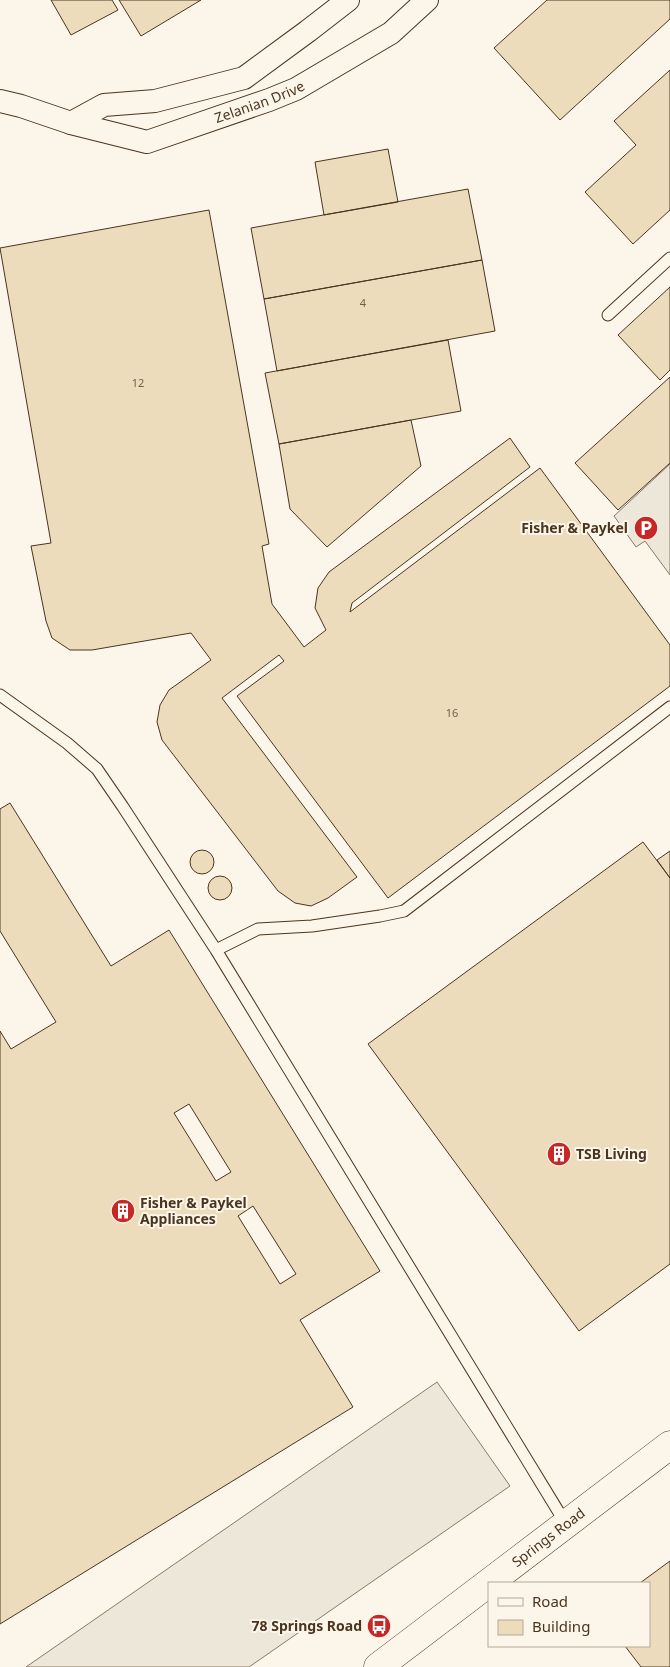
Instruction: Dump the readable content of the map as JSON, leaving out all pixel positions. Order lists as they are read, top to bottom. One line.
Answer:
{"streets":{"main road":["Springs Road"],"street":["Zelanian Drive"]},"places":{"parking":["Fisher & Paykel"],"building":["TSB Living","Fisher & Paykel Appliances"],"bus stop":["78 Springs Road"]},"house_numbers":["4","12","16"],"legend":["Road","Building"]}
